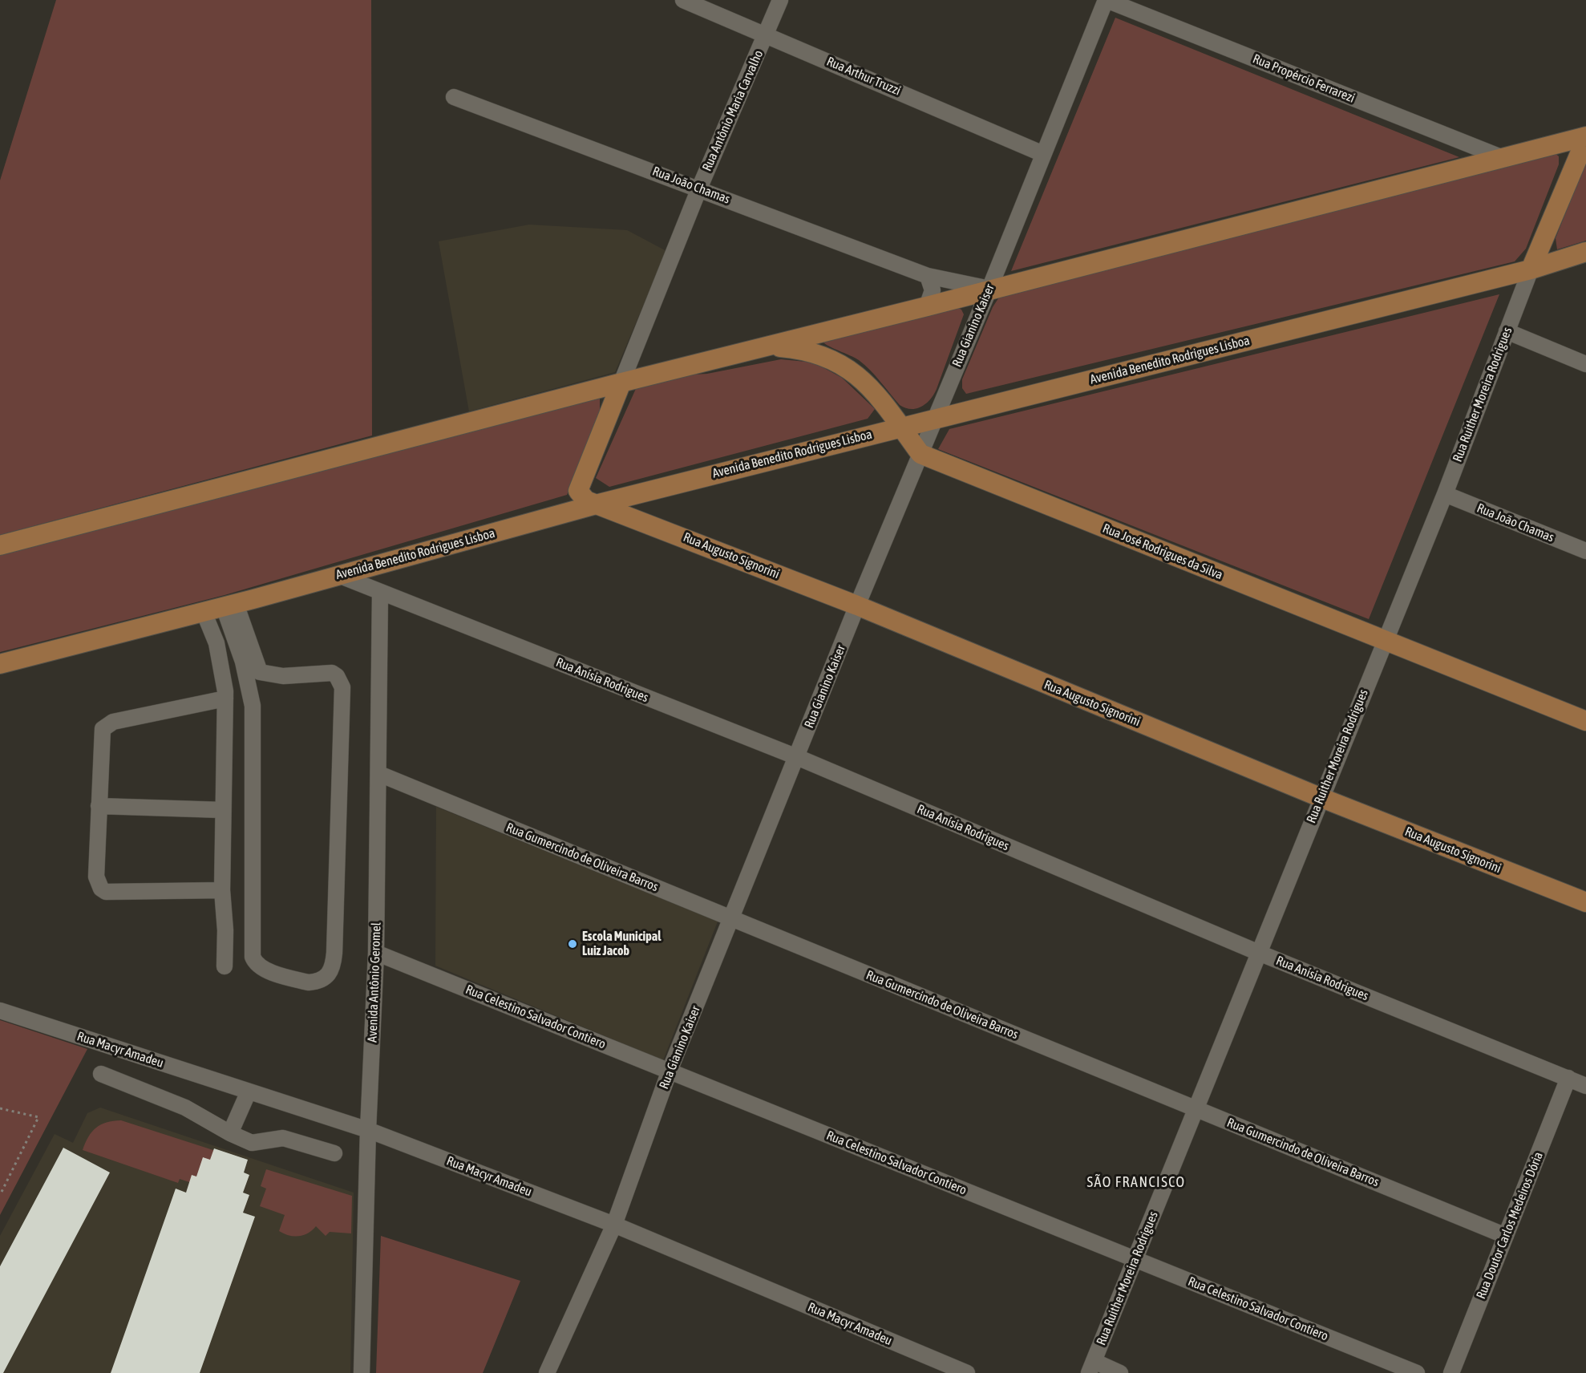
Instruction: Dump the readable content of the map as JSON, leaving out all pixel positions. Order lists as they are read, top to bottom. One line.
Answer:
{"streets":{"main road":["Avenida Benedito Rodrigues Lisboa","Rua Ruither Moreira Rodrigues","Rua José Rodrigues da Silva","Rua Augusto Signorini"],"street":["Rua Arthur Truzzi","Rua Propércio Ferrarezi","Rua Antônio Maria Carvalho","Rua João Chamas","Rua Gianino Kaiser","Rua Anísia Rodrigues","Rua Gumercindo de Oliveira Barros","Avenida Antônio Geromel","Rua Celestino Salvador Contiero","Rua Macyr Amadeu","Rua Doutor Carlos Medeiros Dória"]},"crossings":[["Rua Arthur Truzzi","Rua Antônio Maria Carvalho"],["Rua Arthur Truzzi","Rua Gianino Kaiser"],["Rua Propércio Ferrarezi","Rua Gianino Kaiser"],["Rua Antônio Maria Carvalho","Rua João Chamas"],["Rua Antônio Maria Carvalho","Rua Augusto Signorini"],["Rua João Chamas","Rua Gianino Kaiser"],["Rua João Chamas","Rua Ruither Moreira Rodrigues"],["Rua Gianino Kaiser","Avenida Benedito Rodrigues Lisboa"],["Rua Gianino Kaiser","Rua José Rodrigues da Silva"],["Rua Gianino Kaiser","Rua Augusto Signorini"],["Rua Gianino Kaiser","Rua Anísia Rodrigues"],["Rua Gianino Kaiser","Rua Gumercindo de Oliveira Barros"],["Rua Gianino Kaiser","Rua Celestino Salvador Contiero"],["Rua Gianino Kaiser","Rua Macyr Amadeu"],["Avenida Benedito Rodrigues Lisboa","Rua Ruither Moreira Rodrigues"],["Avenida Benedito Rodrigues Lisboa","Rua Augusto Signorini"],["Avenida Benedito Rodrigues Lisboa","Rua Anísia Rodrigues"],["Rua Ruither Moreira Rodrigues","Rua José Rodrigues da Silva"],["Rua Ruither Moreira Rodrigues","Rua Augusto Signorini"],["Rua Ruither Moreira Rodrigues","Rua Anísia Rodrigues"],["Rua Ruither Moreira Rodrigues","Rua Gumercindo de Oliveira Barros"],["Rua Ruither Moreira Rodrigues","Rua Celestino Salvador Contiero"],["Rua Anísia Rodrigues","Avenida Antônio Geromel"],["Rua Anísia Rodrigues","Rua Doutor Carlos Medeiros Dória"],["Rua Gumercindo de Oliveira Barros","Avenida Antônio Geromel"],["Rua Gumercindo de Oliveira Barros","Rua Doutor Carlos Medeiros Dória"],["Avenida Antônio Geromel","Rua Celestino Salvador Contiero"],["Avenida Antônio Geromel","Rua Macyr Amadeu"]],"districts":["SÃO FRANCISCO"],"places":["Escola Municipal Luiz Jacob"]}
